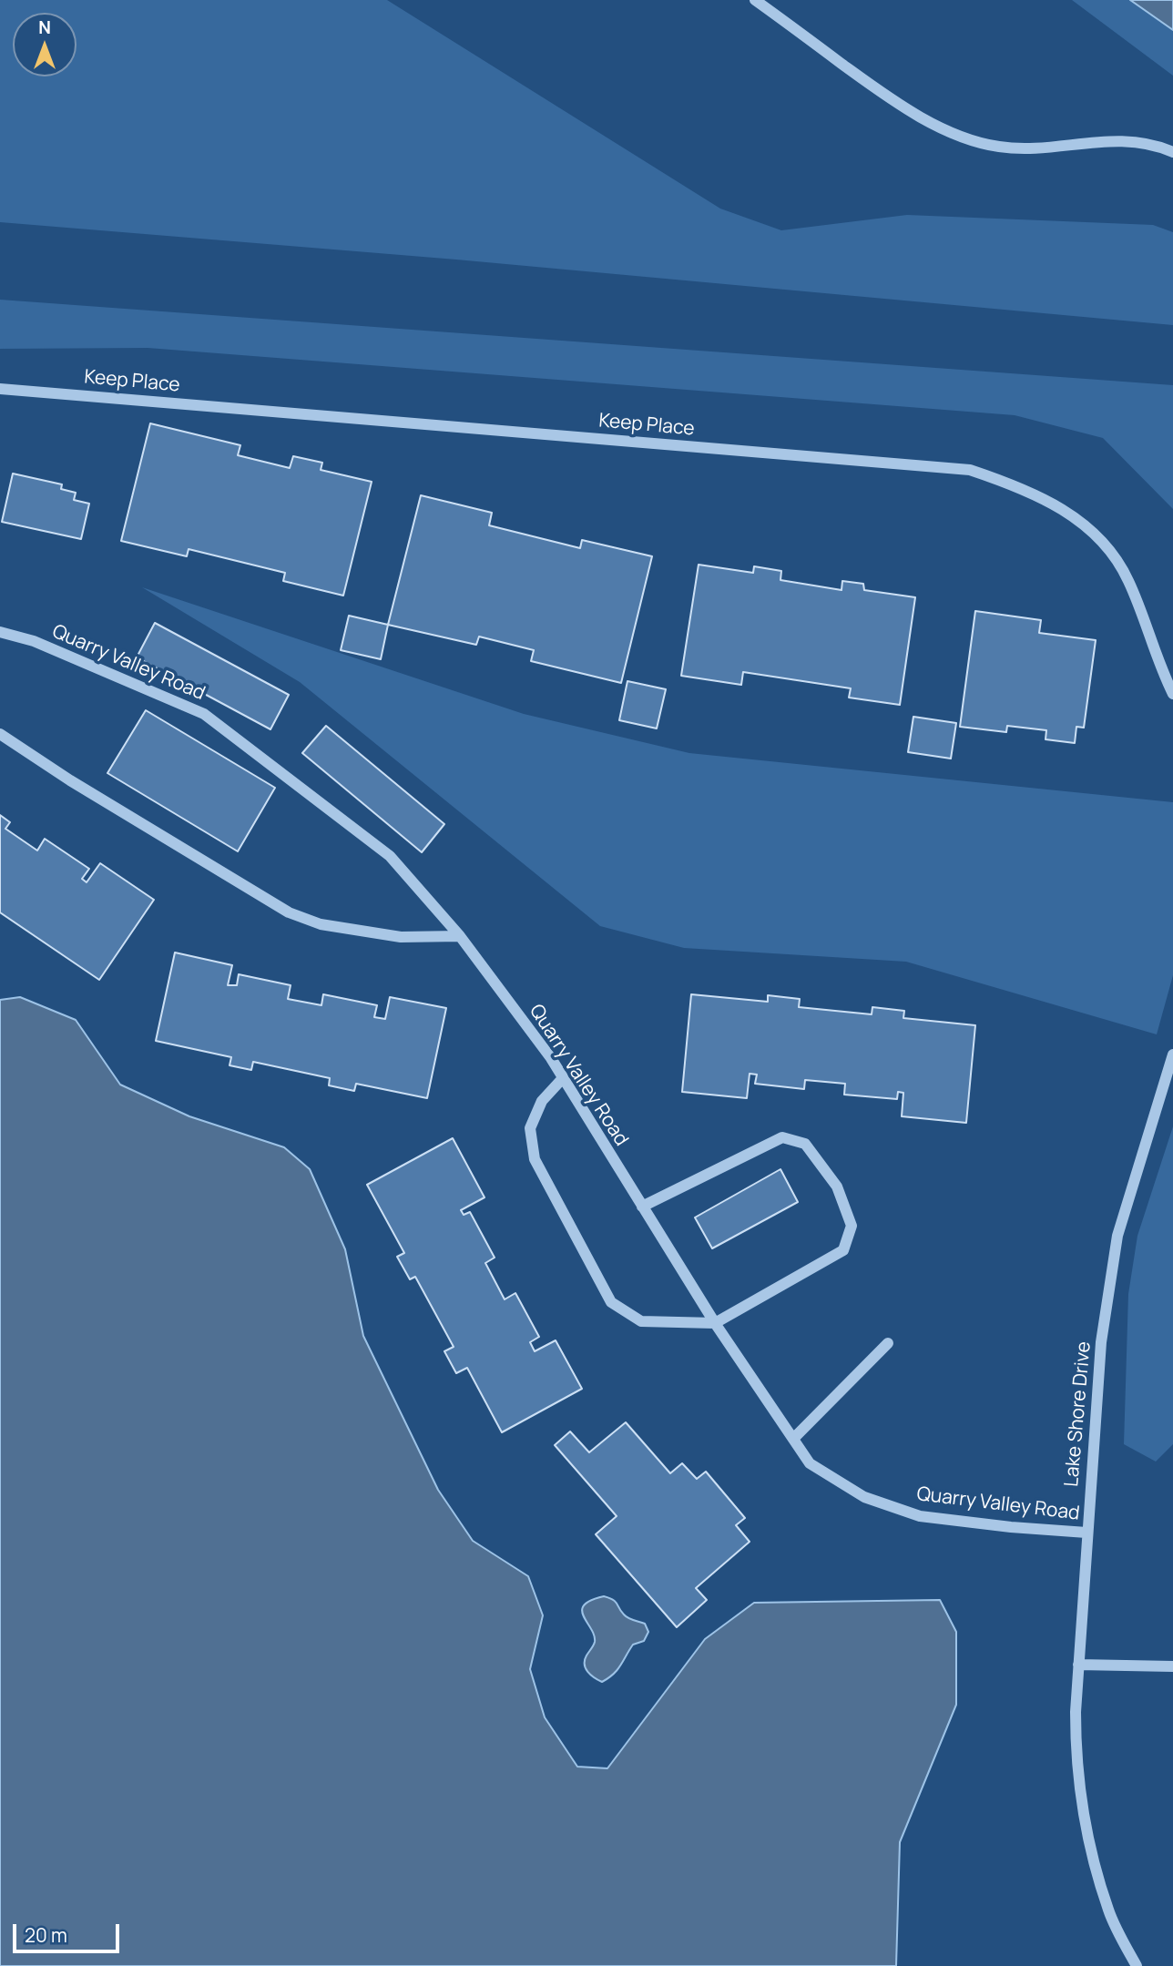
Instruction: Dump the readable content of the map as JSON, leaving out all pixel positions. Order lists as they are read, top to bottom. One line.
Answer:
{"streets":{"street":["Keep Place","Quarry Valley Road","Lake Shore Drive"]},"crossings":[["Quarry Valley Road","Lake Shore Drive"]],"scale_bar":"20 m","north":"top"}
